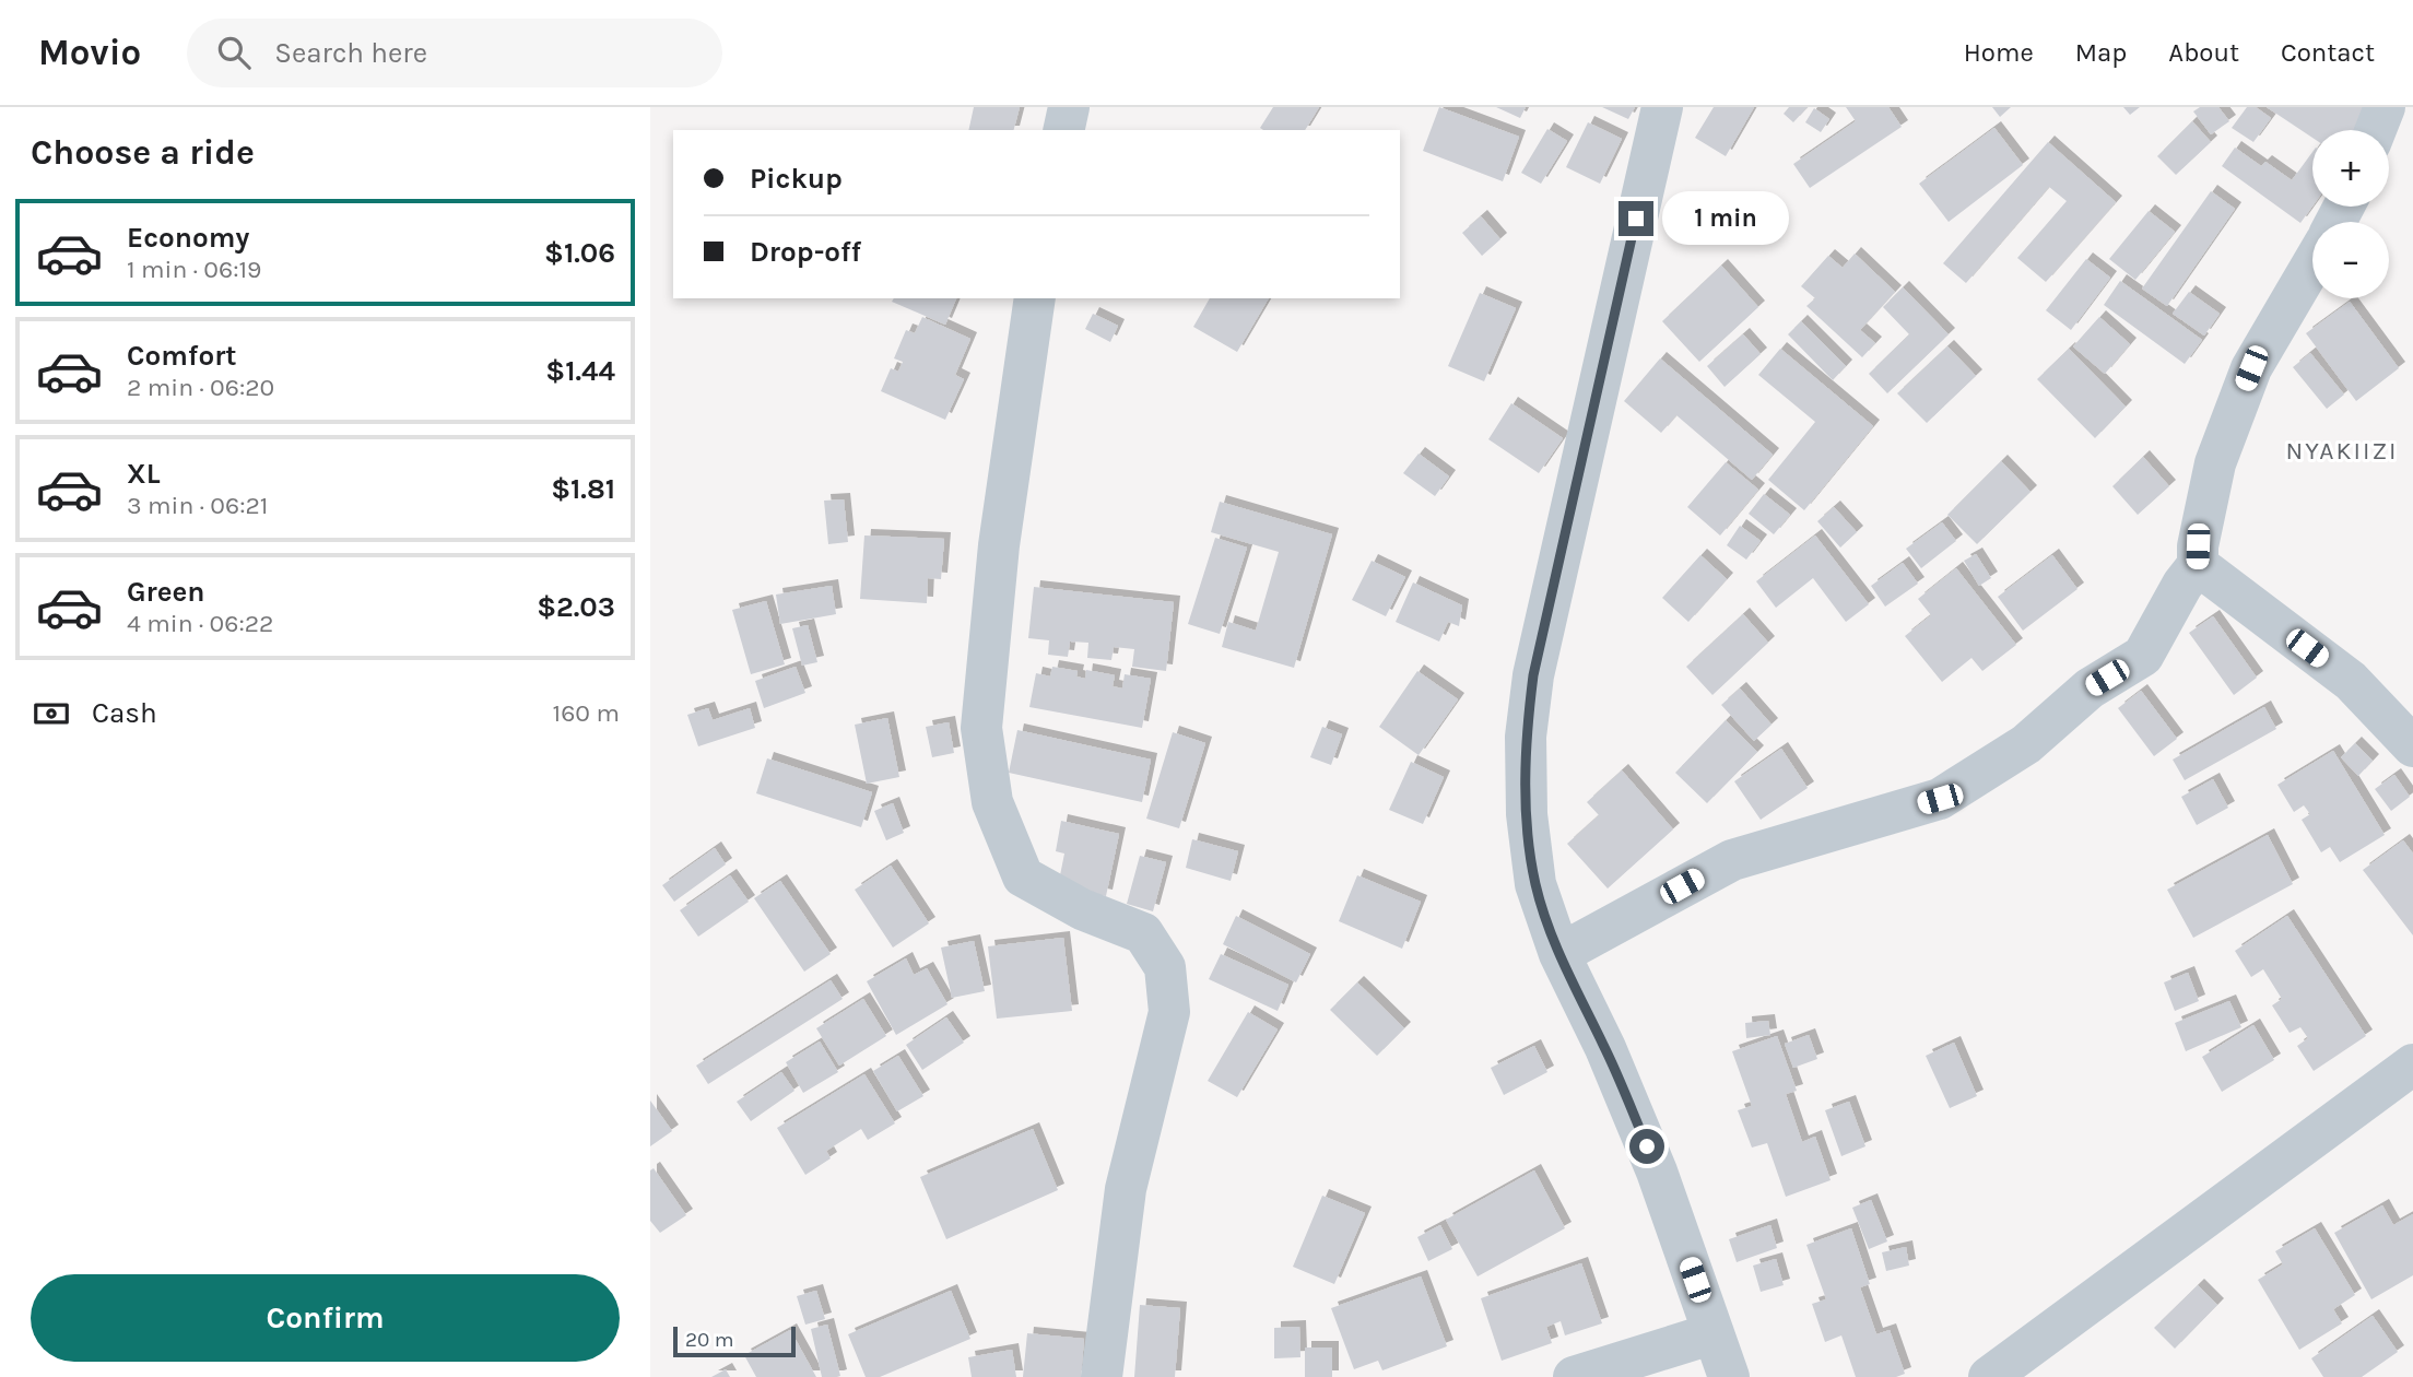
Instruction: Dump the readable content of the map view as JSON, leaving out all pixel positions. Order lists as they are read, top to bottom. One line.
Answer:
{"districts":["NYAKIIZI"],"scale_bar":"20 m","page":{"header":"Movio","search":"Search here","nav":["Home","Map","About","Contact"],"heading":"Choose a ride","map_buttons":["+","−"],"banner":["Pickup","Drop-off"],"bubble":"1 min","list":[{"name":"Economy","note":"1 min · 06:19","value":"$1.06"},{"name":"Comfort","note":"2 min · 06:20","value":"$1.44"},{"name":"XL","note":"3 min · 06:21","value":"$1.81"},{"name":"Green","note":"4 min · 06:22","value":"$2.03"}],"pay":["Cash","160 m"],"buttons":"Confirm","scale":"20 m"}}
